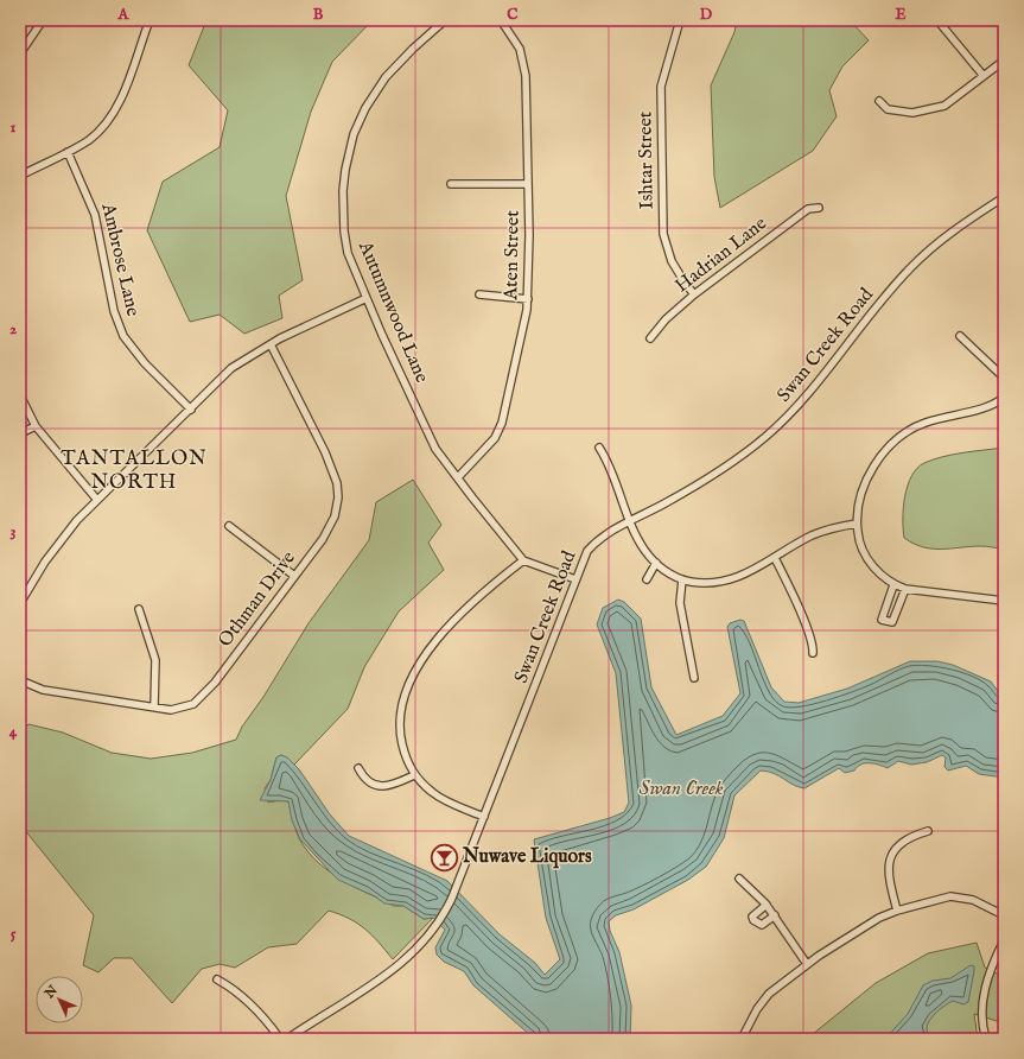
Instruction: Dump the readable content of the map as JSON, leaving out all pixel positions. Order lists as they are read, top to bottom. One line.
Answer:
{"streets":{"street":["Ishtar Street","Aten Street","Hadrian Lane","Ambrose Lane","Autumnwood Lane","Swan Creek Road","Othman Drive"]},"crossings":[["Ishtar Street","Hadrian Lane"],["Aten Street","Autumnwood Lane"]],"districts":["TANTALLON NORTH"],"water":["Swan Creek"],"places":{"bar":["Nuwave Liquors"]},"north":"top left","grid":{"columns":["A","B","C","D","E"],"rows":["1","2","3","4","5"]}}
